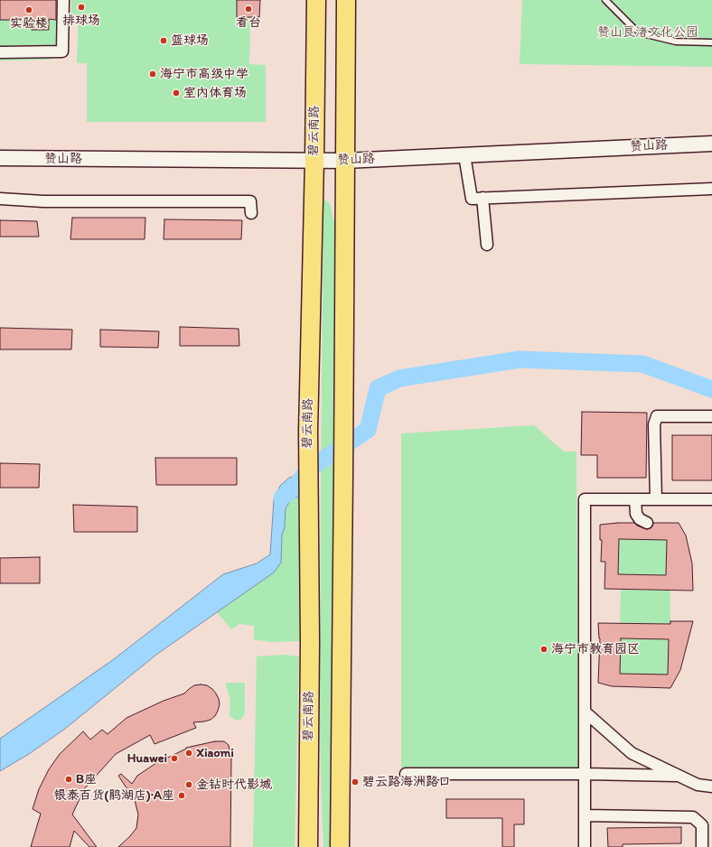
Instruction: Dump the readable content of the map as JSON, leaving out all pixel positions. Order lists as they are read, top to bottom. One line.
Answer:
{"streets":{"main road":["碧云南路"],"street":["赞山路"]},"crossings":[["碧云南路","赞山路"]],"parks":["赞山良渚文化公园"],"places":["排球场","看台","实验楼","篮球场","海宁市高级中学","室内体育场","海宁市教育园区","Xiaomi","Huawei","B座","碧云路海洲路口","金钻时代影城","银泰百货(鹃湖店)·A座"]}
